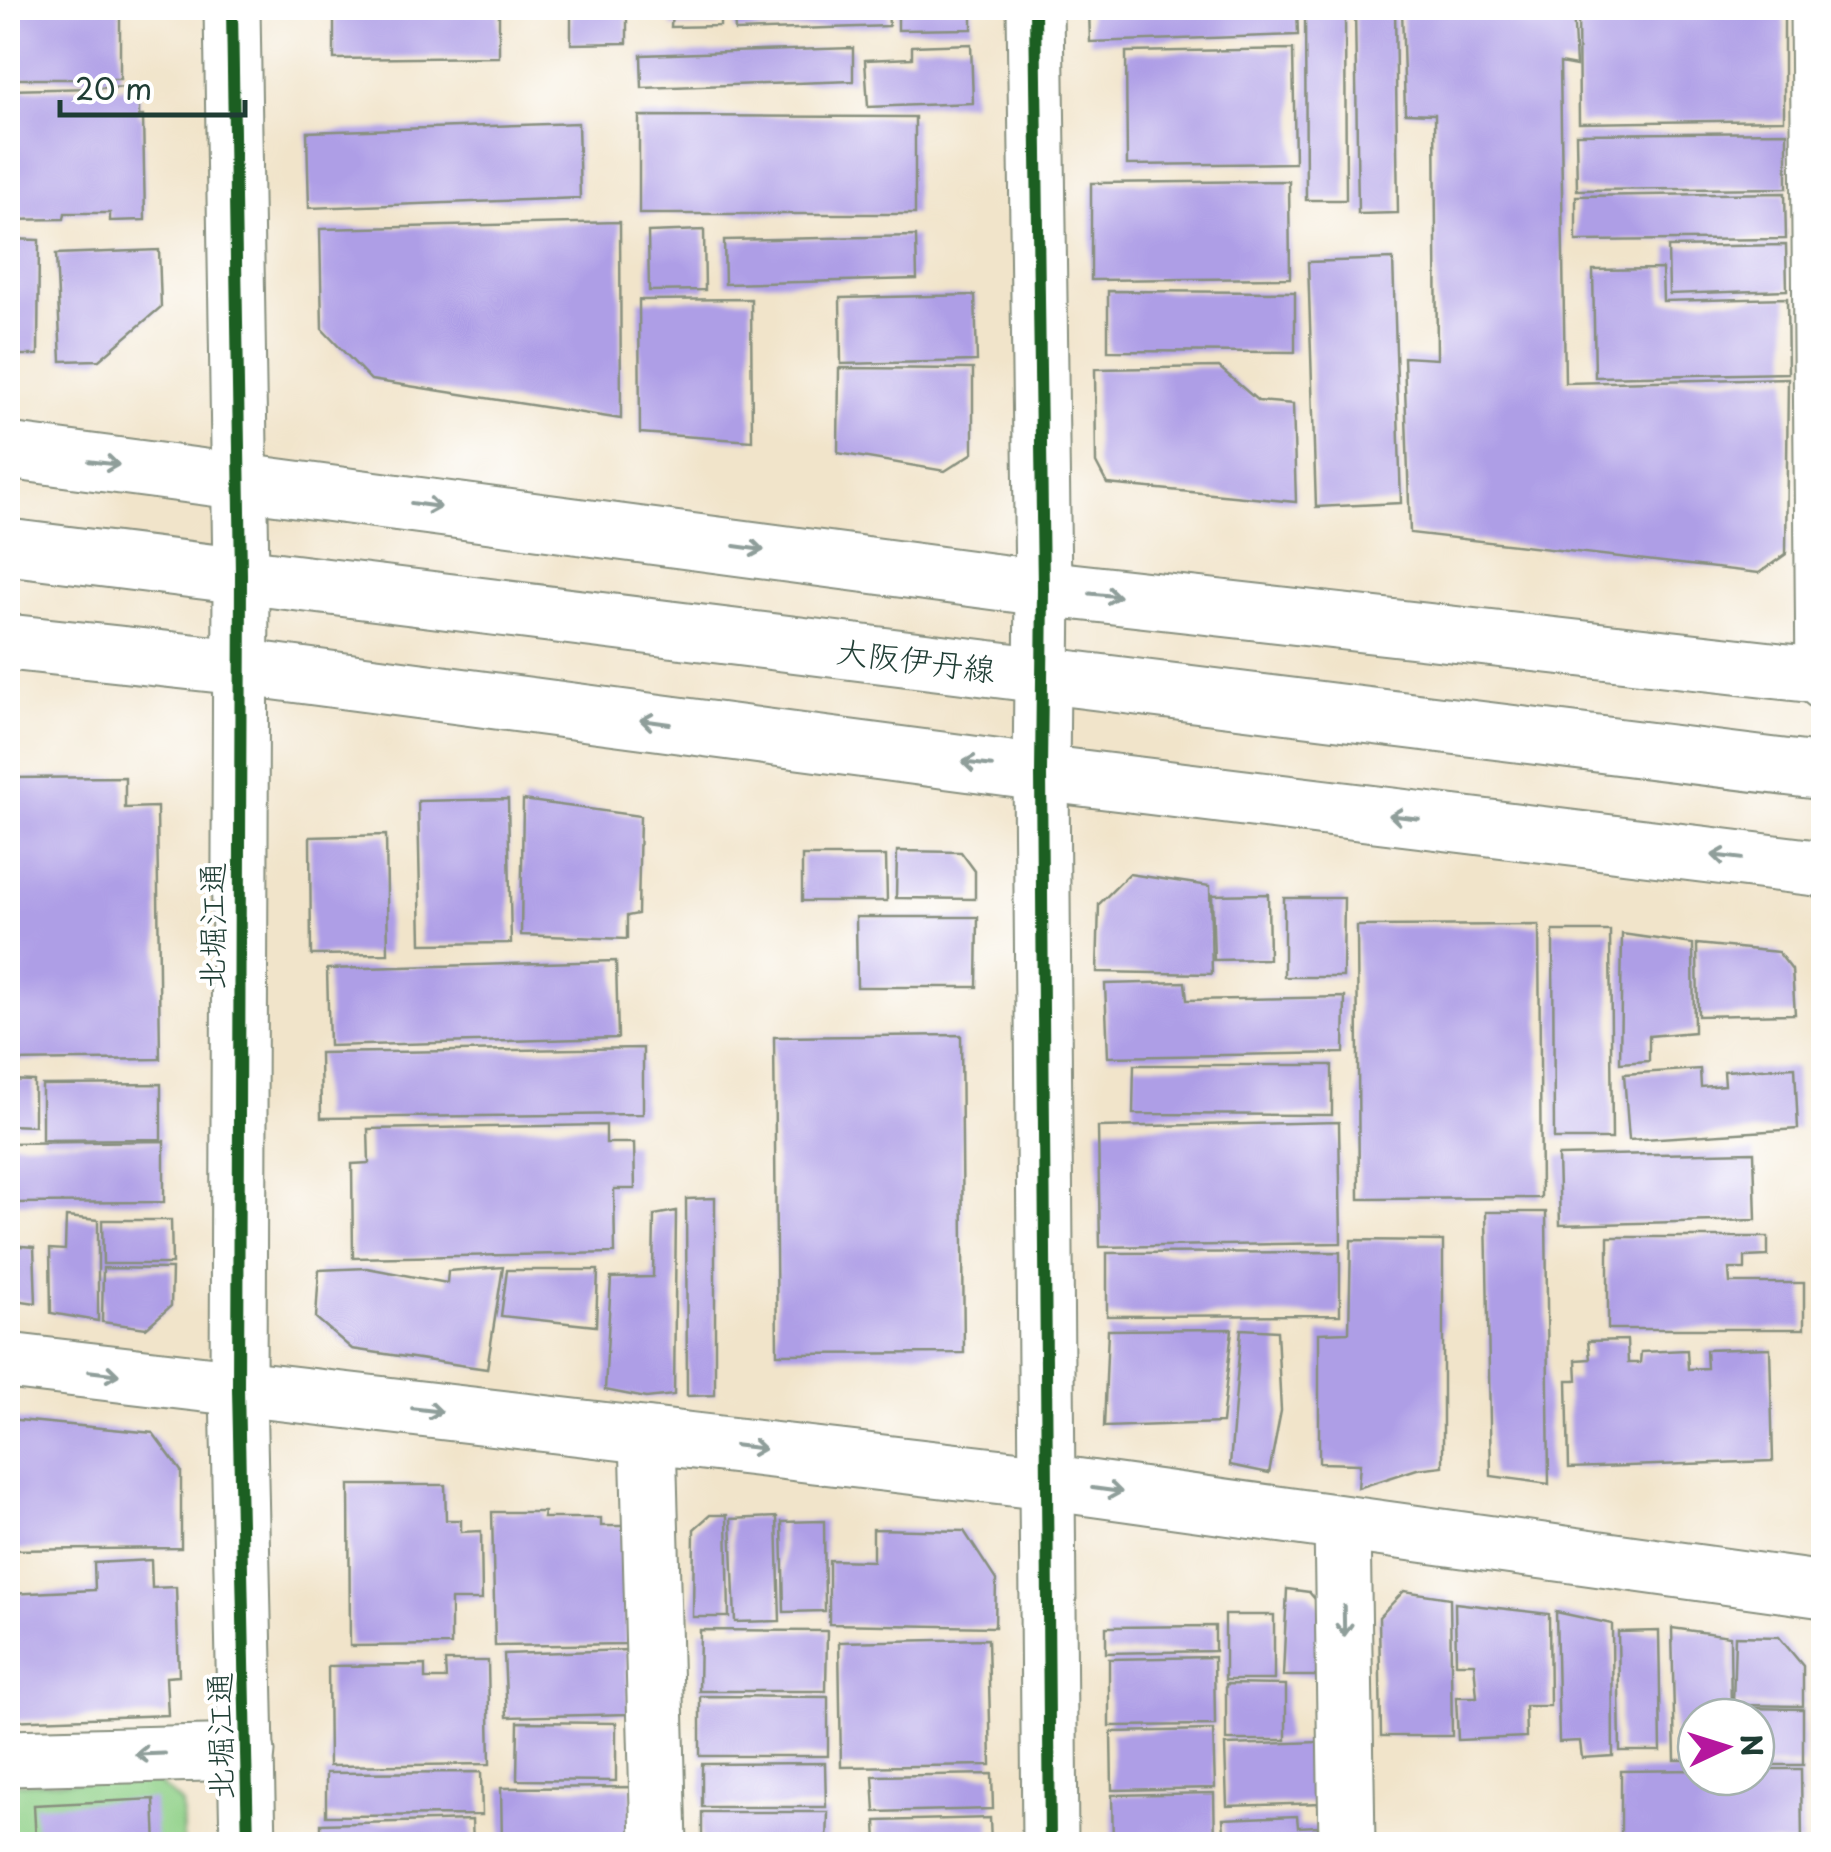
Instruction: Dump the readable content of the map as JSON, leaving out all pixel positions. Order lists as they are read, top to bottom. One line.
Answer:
{"streets":{"street":["大阪伊丹線","北堀江通"]},"crossings":[["大阪伊丹線","北堀江通"]],"scale_bar":"20 m","north":"right"}
